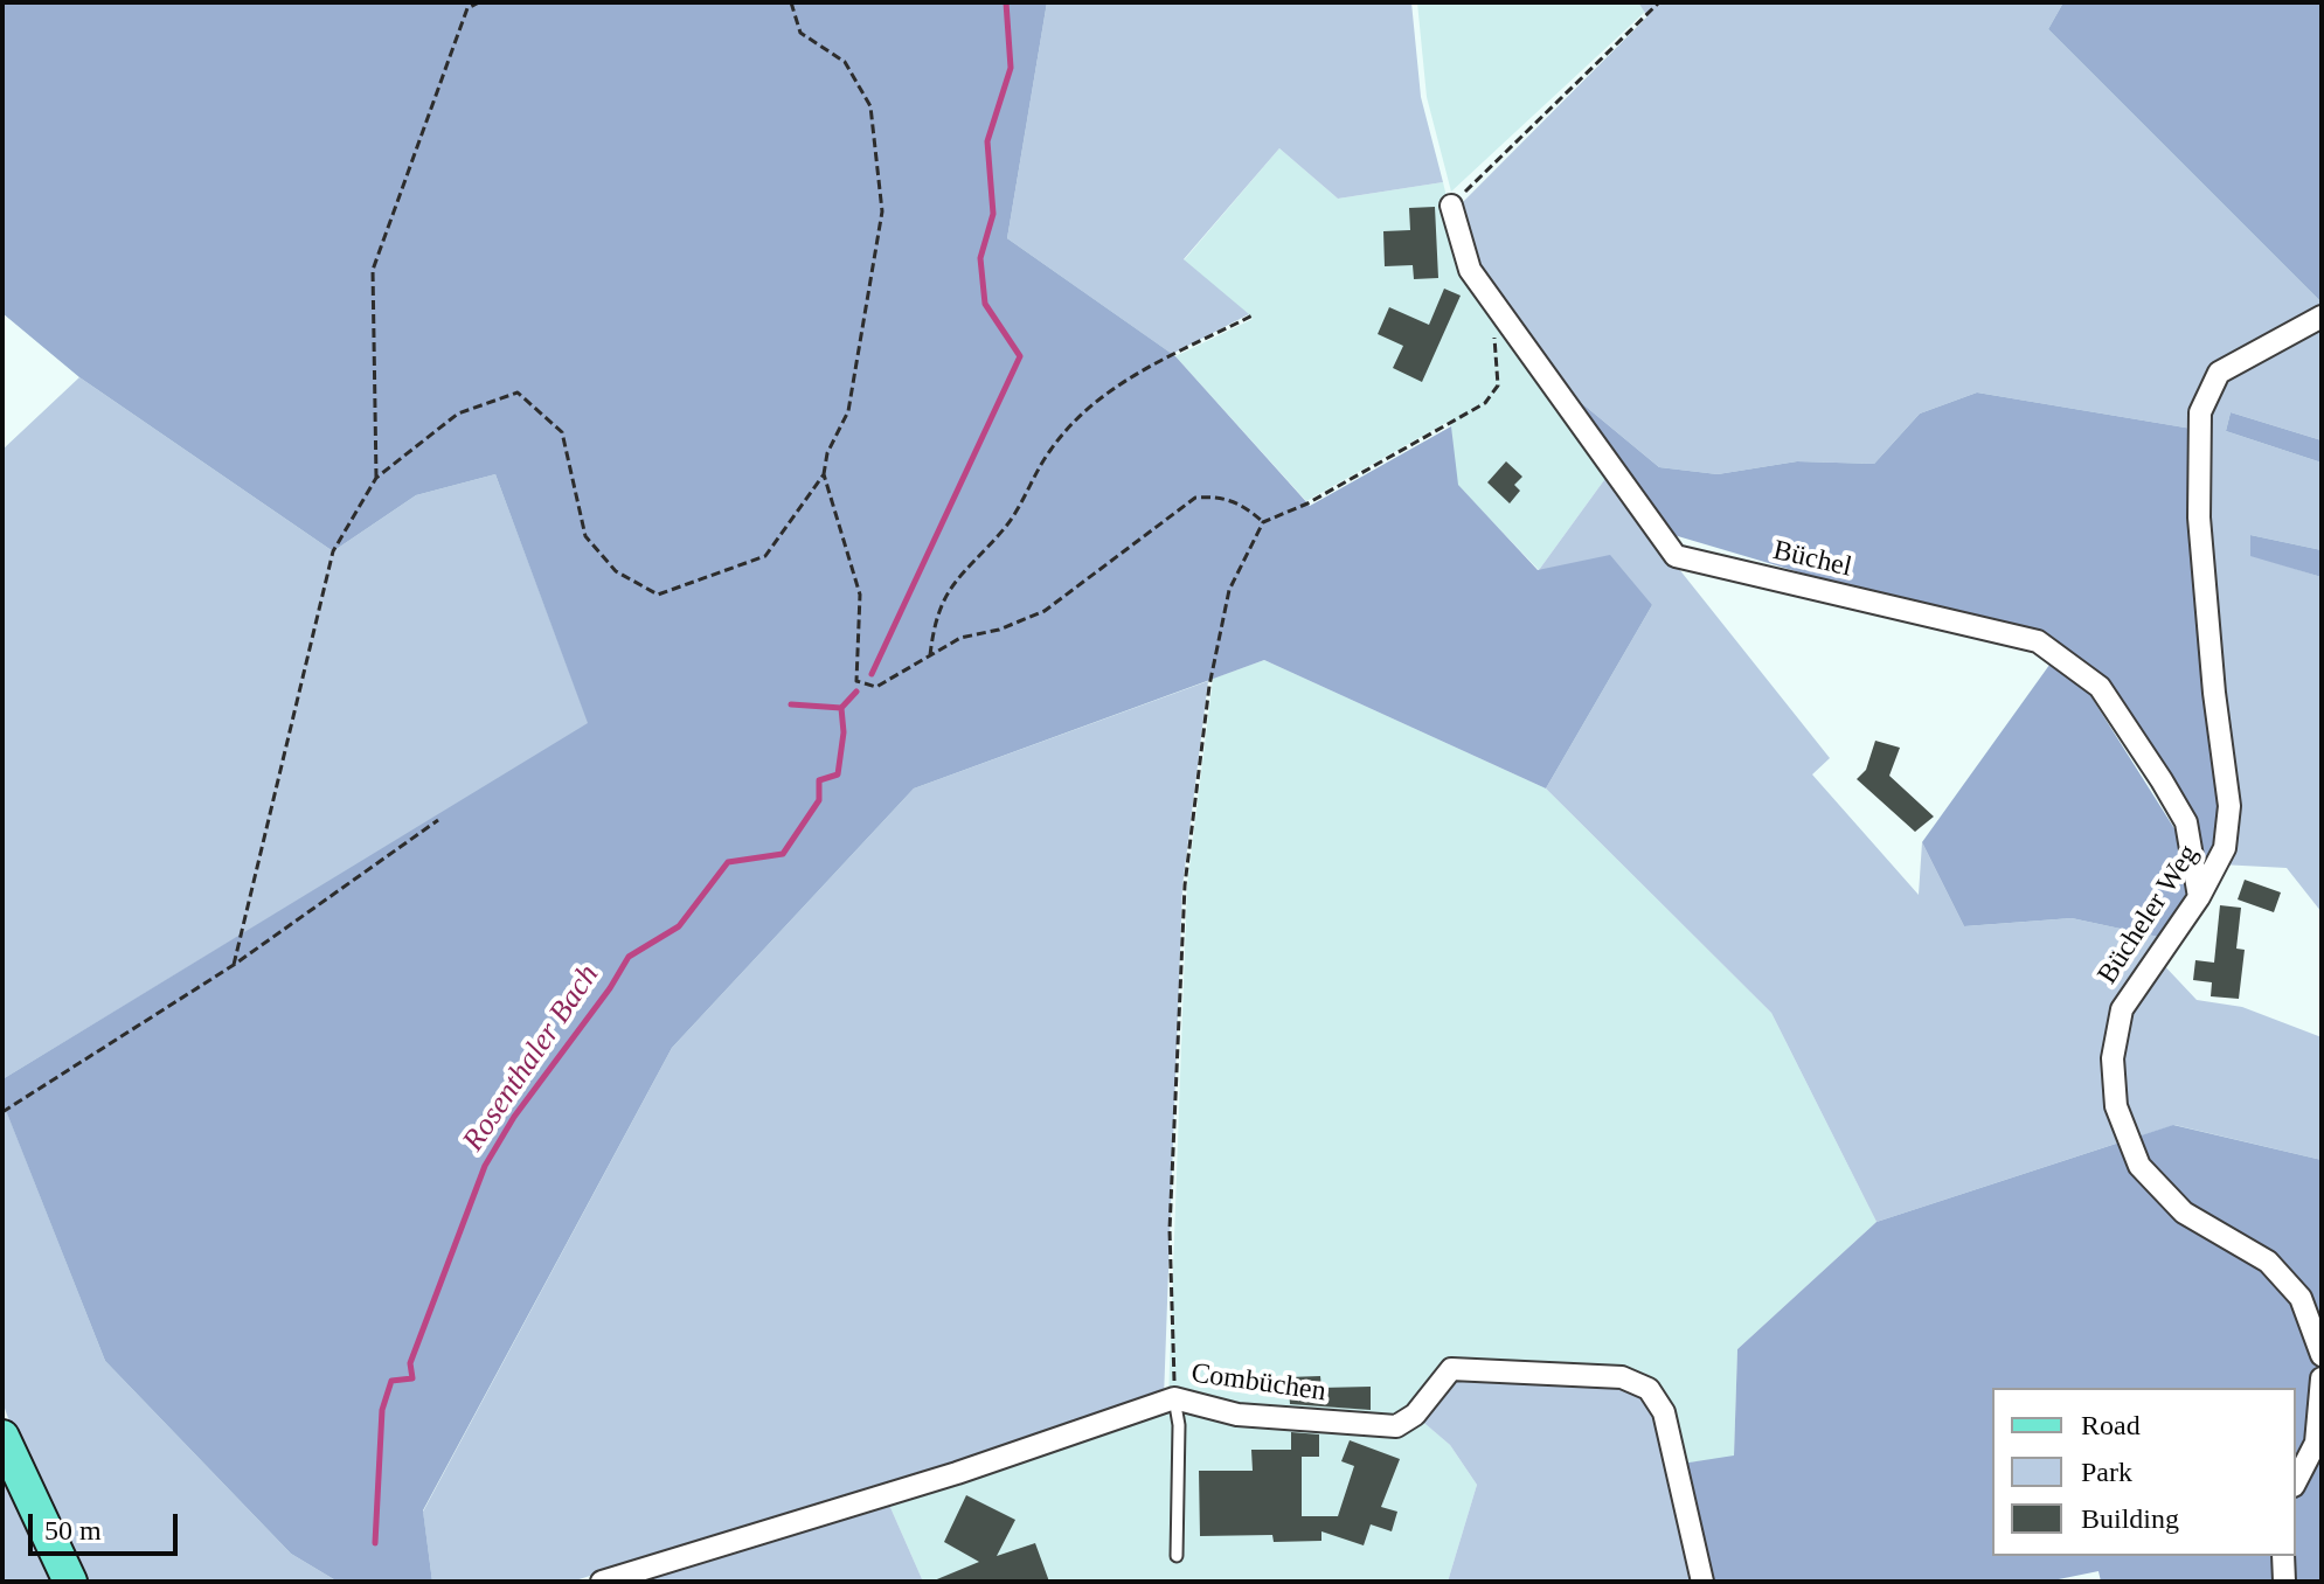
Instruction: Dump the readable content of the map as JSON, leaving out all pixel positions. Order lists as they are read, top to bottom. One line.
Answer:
{"streets":{"street":["Büchel","Bücheler Weg","Combüchen"]},"crossings":[["Büchel","Bücheler Weg"]],"water":["Rosenthaler Bach"],"legend":["Road","Park","Building"],"scale_bar":"50 m"}
